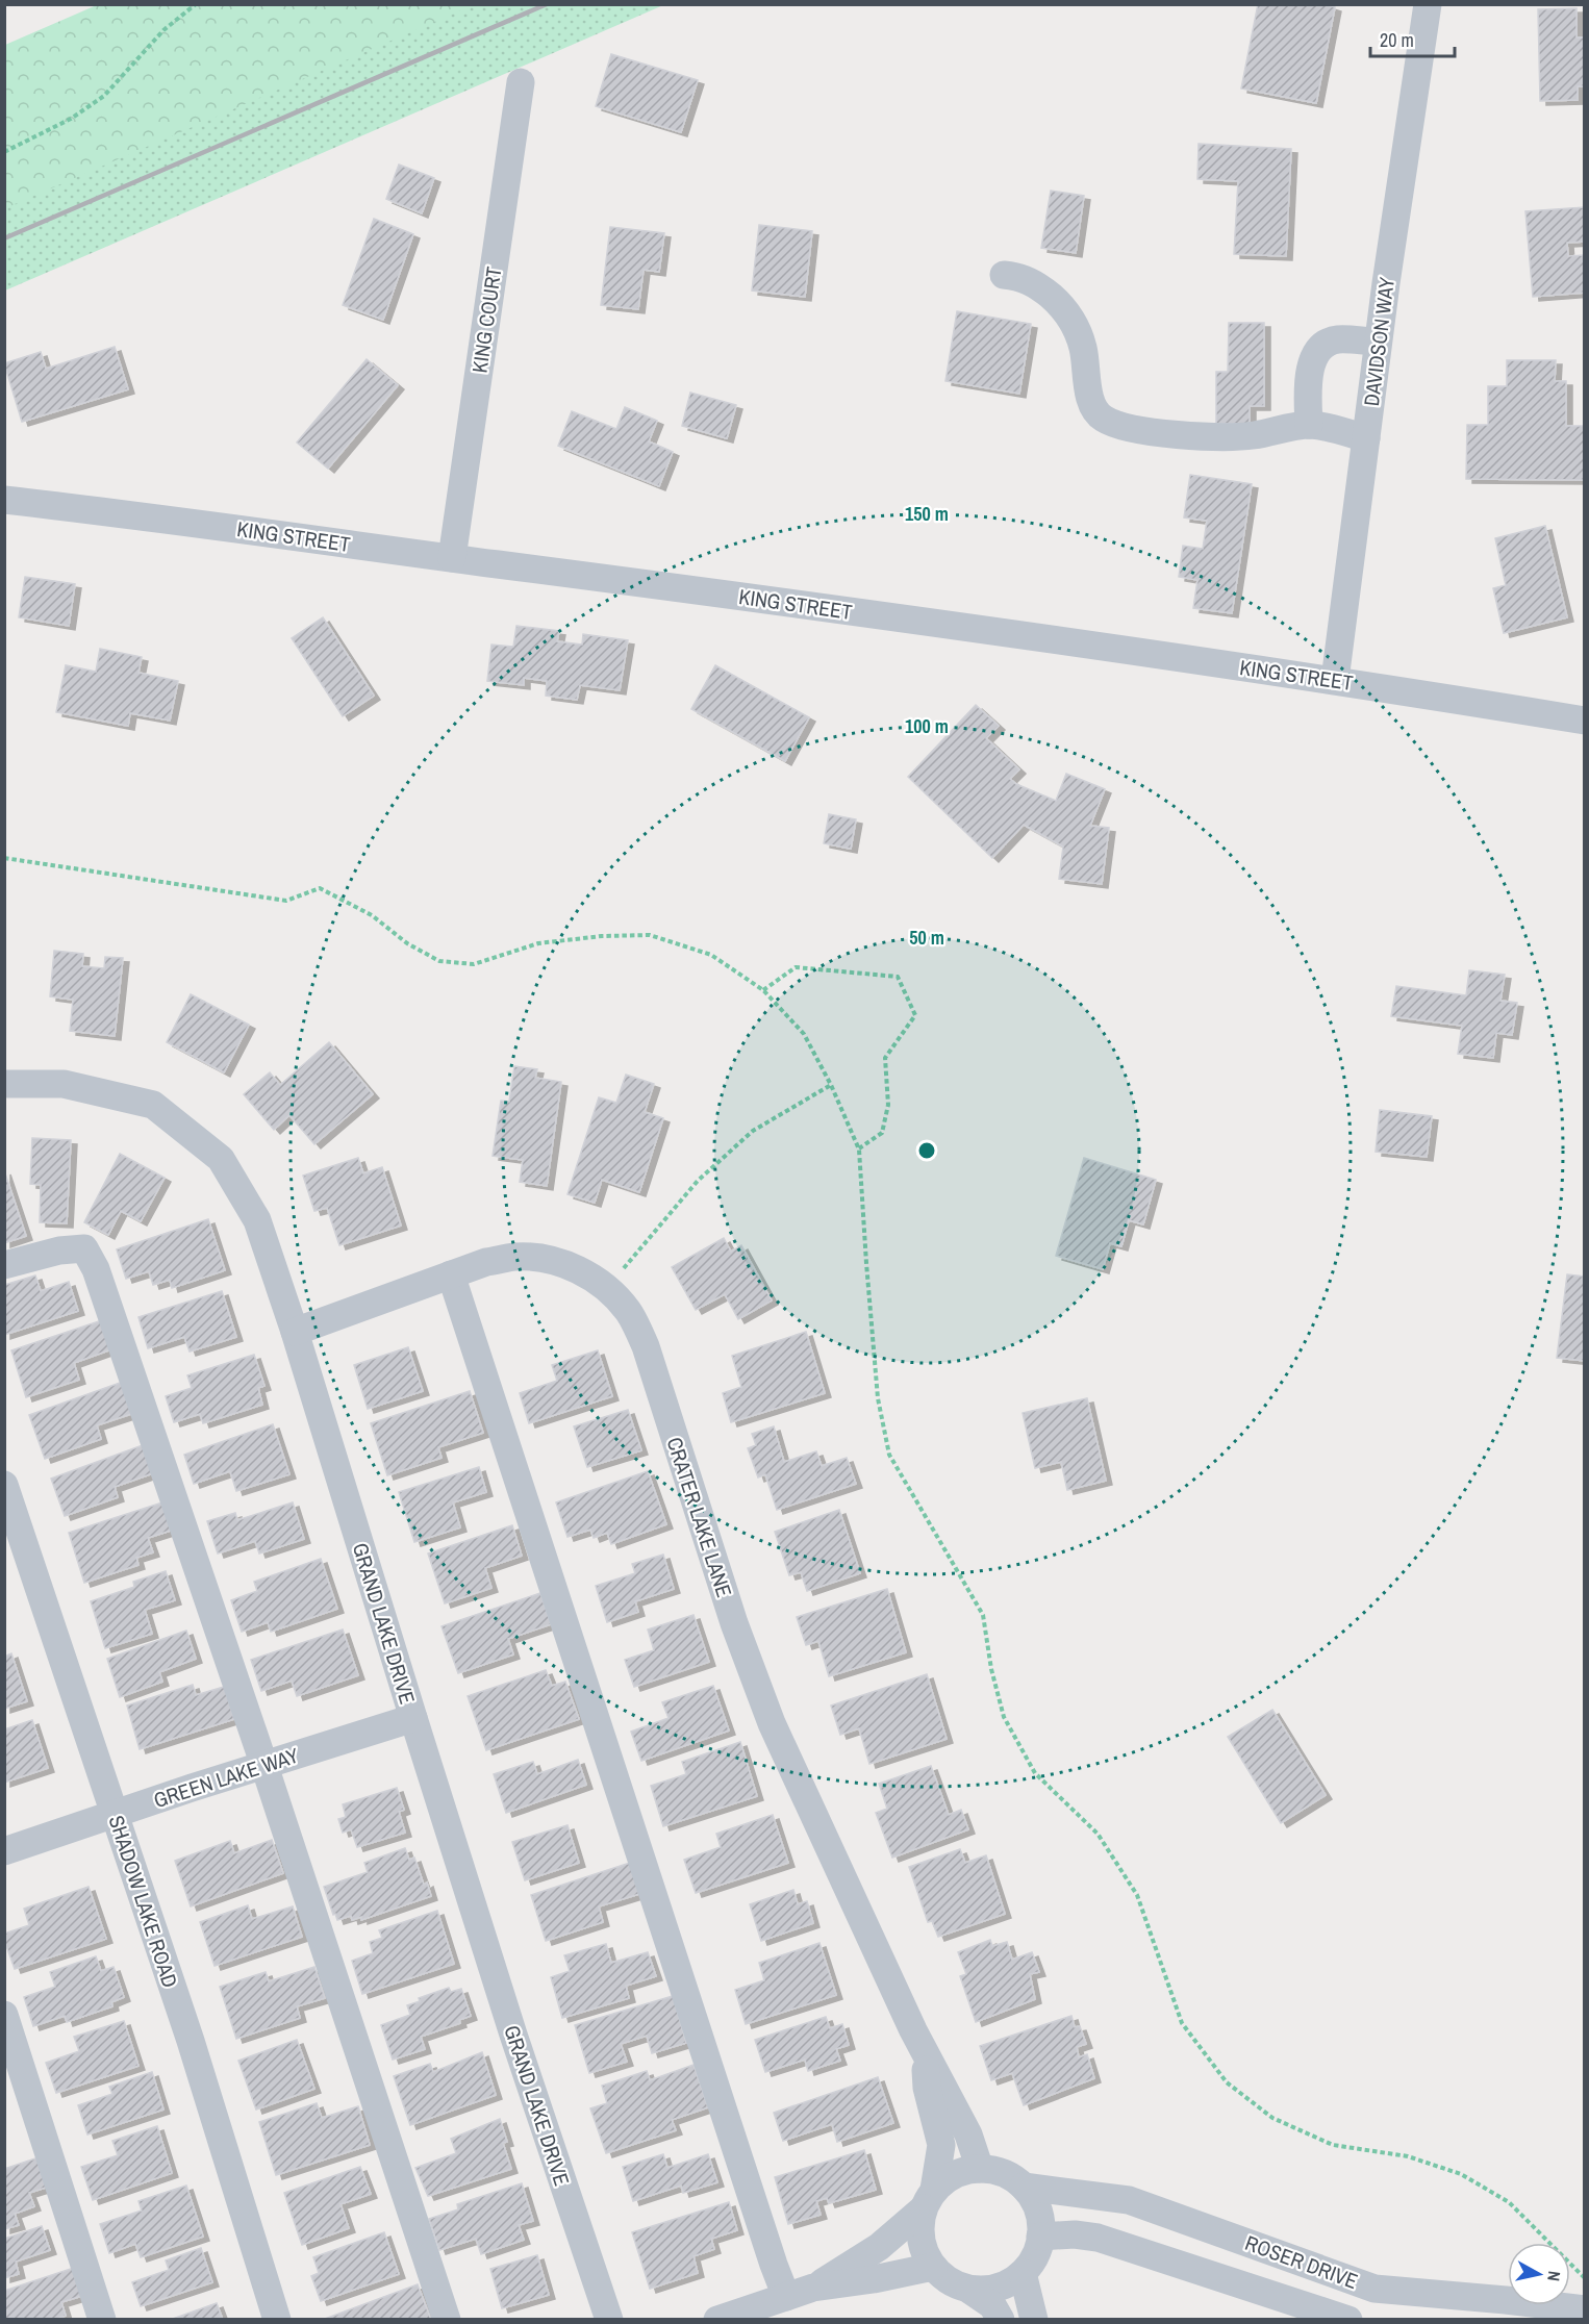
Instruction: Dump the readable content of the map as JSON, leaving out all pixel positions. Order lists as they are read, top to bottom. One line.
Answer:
{"streets":{"street":["KING COURT","DAVIDSON WAY","KING STREET","CRATER LAKE LANE","GRAND LAKE DRIVE","GREEN LAKE WAY","SHADOW LAKE ROAD","ROSER DRIVE"]},"crossings":[["KING COURT","KING STREET"],["DAVIDSON WAY","KING STREET"],["CRATER LAKE LANE","GRAND LAKE DRIVE"],["CRATER LAKE LANE","ROSER DRIVE"],["GRAND LAKE DRIVE","GREEN LAKE WAY"],["GREEN LAKE WAY","SHADOW LAKE ROAD"]],"scale_bar":"20 m","north":"right","rings":["150 m","100 m","50 m"]}
